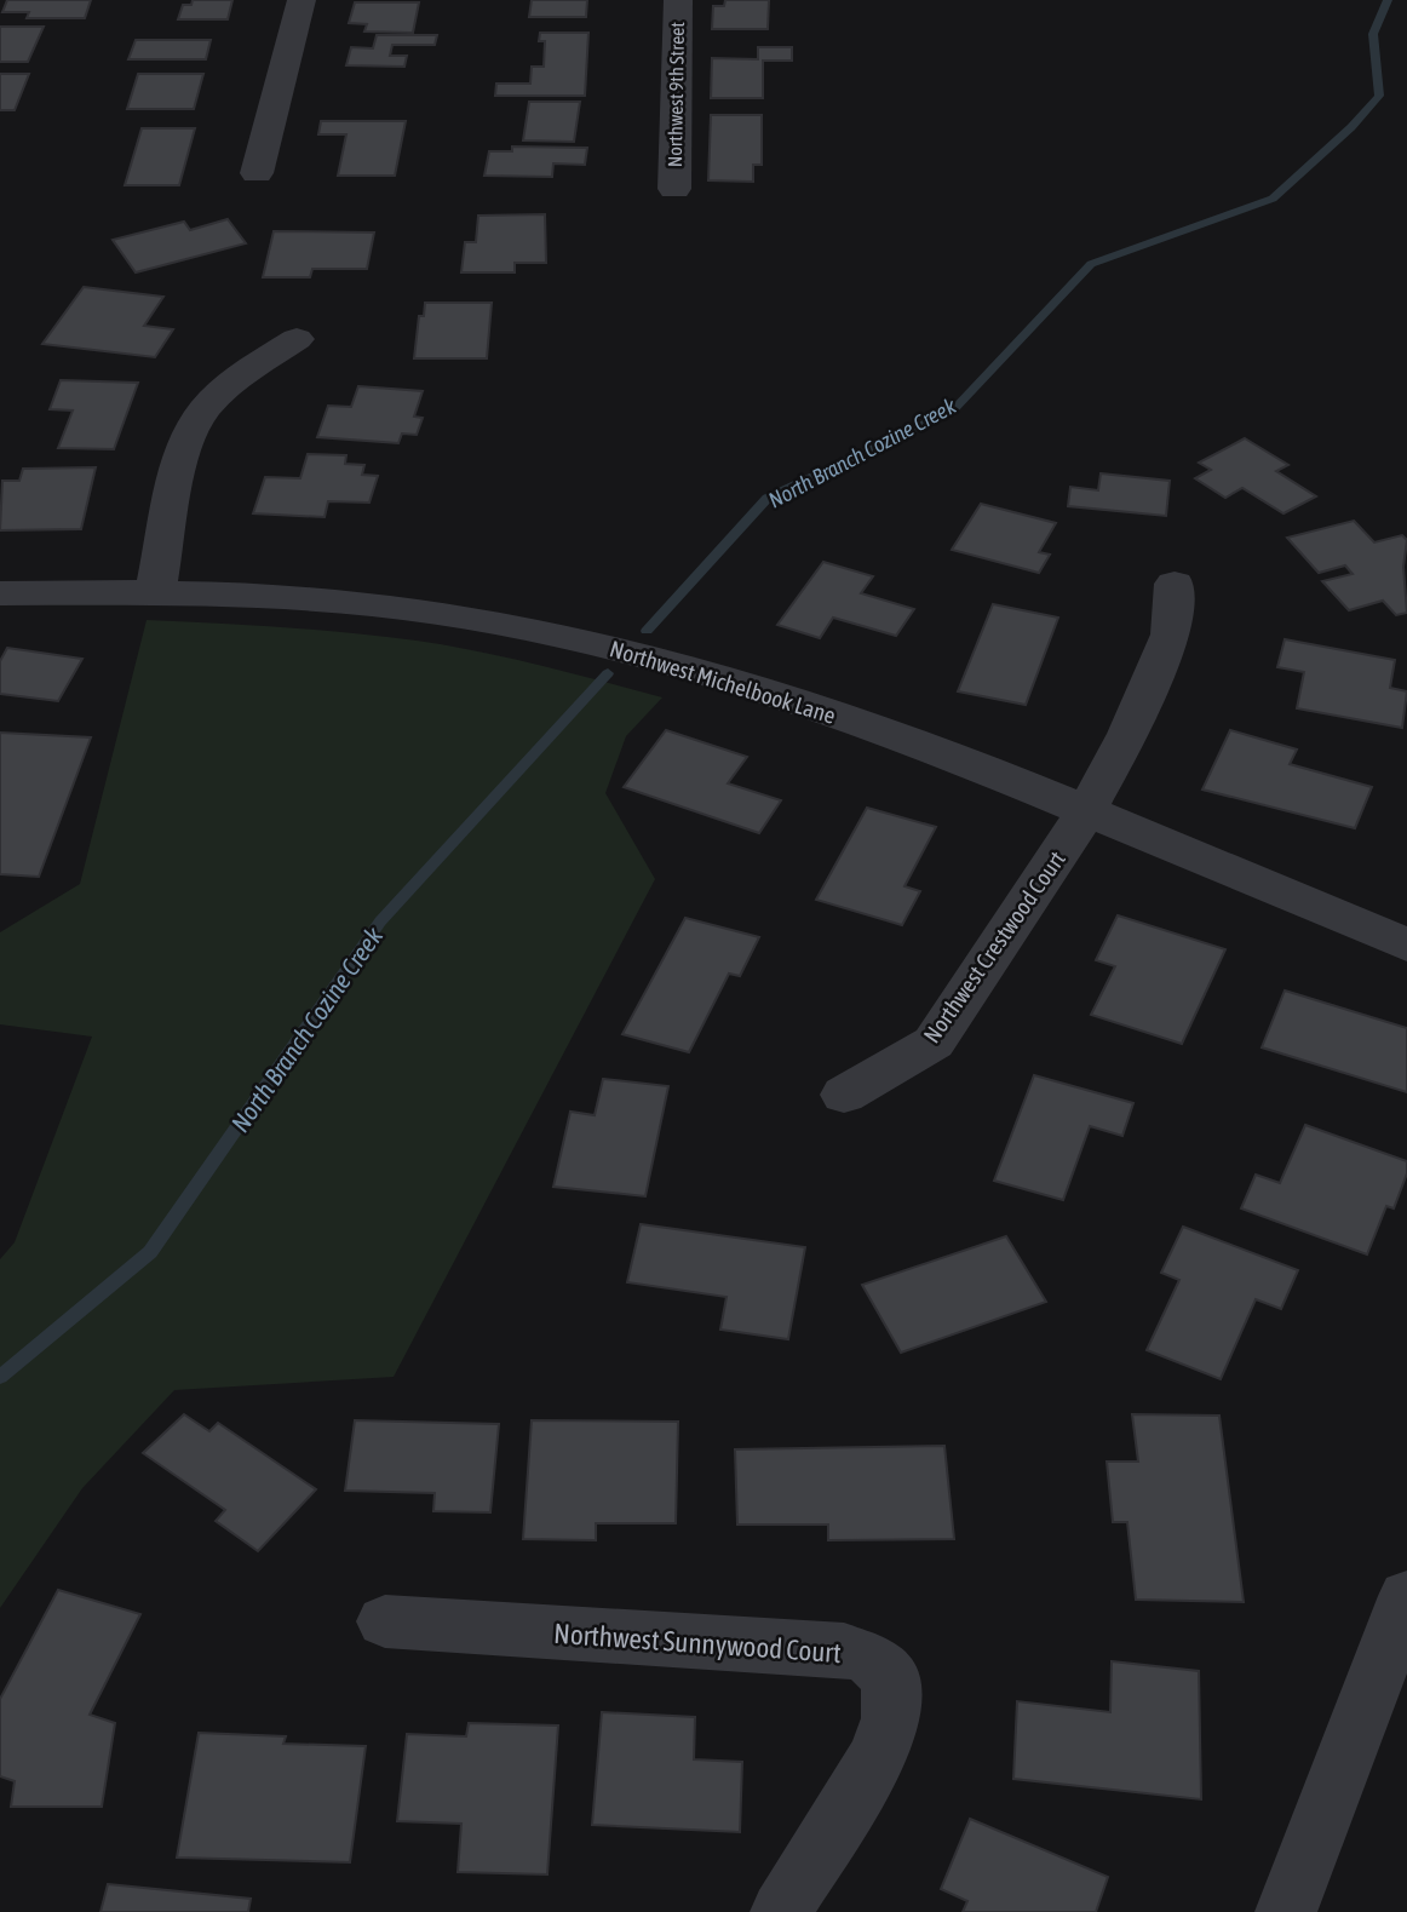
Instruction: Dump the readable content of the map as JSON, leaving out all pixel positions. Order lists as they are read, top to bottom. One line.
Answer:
{"streets":{"street":["Northwest 9th Street","Northwest Michelbook Lane","Northwest Crestwood Court","Northwest Sunnywood Court"]},"crossings":[["Northwest Michelbook Lane","Northwest Crestwood Court"]],"water":["North Branch Cozine Creek"]}
